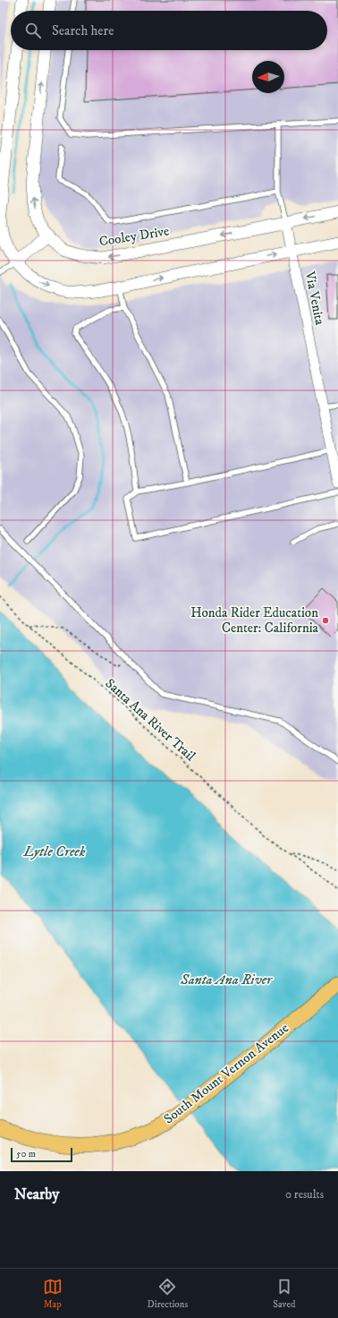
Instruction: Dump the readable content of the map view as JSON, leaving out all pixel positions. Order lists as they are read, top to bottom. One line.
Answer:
{"streets":{"main road":["South Mount Vernon Avenue"],"street":["Cooley Drive","Via Venita"],"path":["Santa Ana River Trail"]},"crossings":[["Cooley Drive","Via Venita"]],"water":["Lytle Creek","Santa Ana River"],"places":["Honda Rider Education Center: California"],"scale_bar":"50 m","north":"left","page":{"search":"Search here","scale":"50 m","heading":["Nearby","0 results"],"nav":["Map","Directions","Saved"]}}
